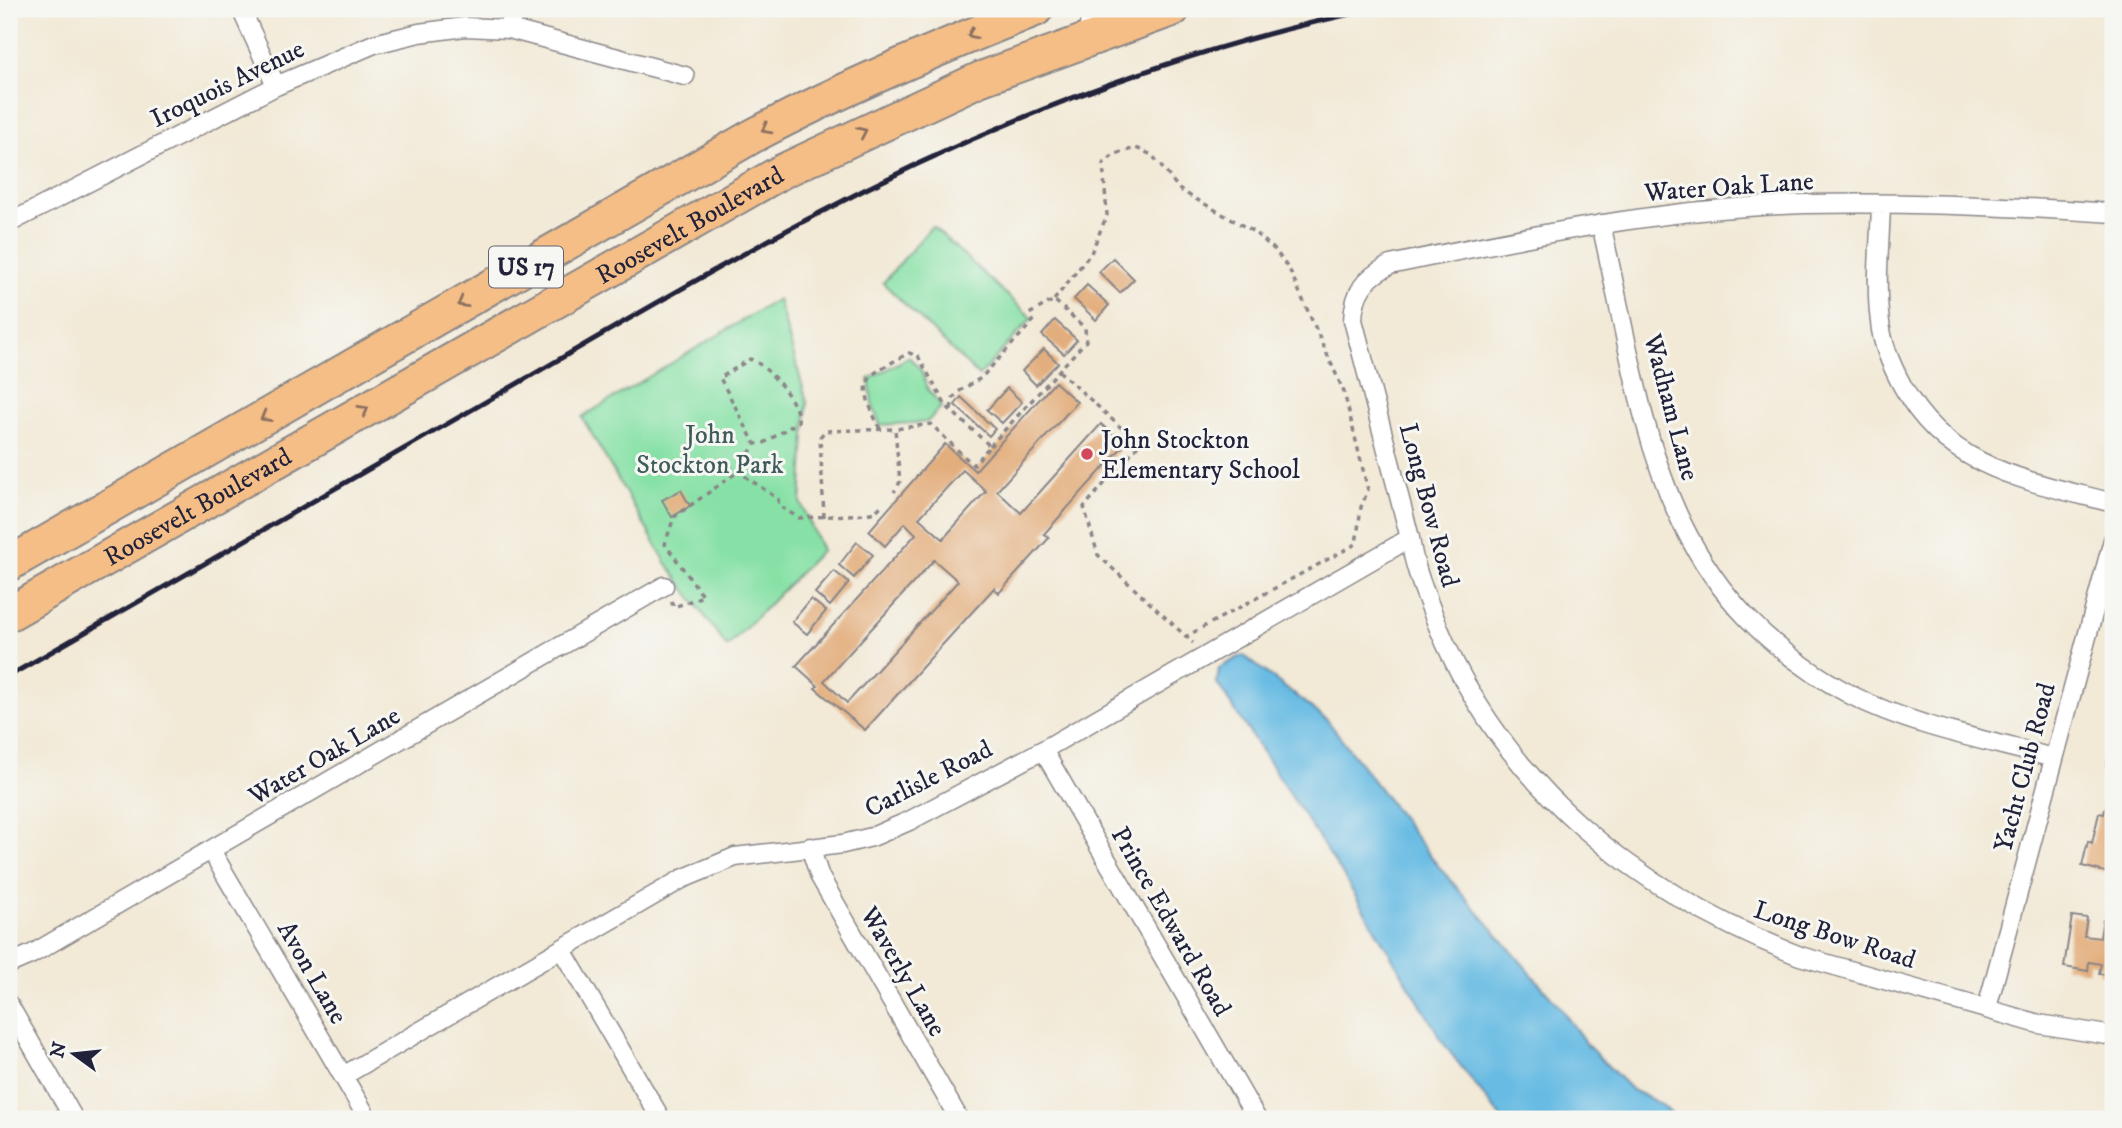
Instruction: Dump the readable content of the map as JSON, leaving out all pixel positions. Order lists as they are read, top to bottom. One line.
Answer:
{"streets":{"highway":["Roosevelt Boulevard","US 17"],"street":["Iroquois Avenue","Water Oak Lane","Wadham Lane","Long Bow Road","Yacht Club Road","Carlisle Road","Prince Edward Road","Waverly Lane","Avon Lane"]},"crossings":[["Water Oak Lane","Wadham Lane"],["Water Oak Lane","Long Bow Road"],["Water Oak Lane","Avon Lane"],["Wadham Lane","Yacht Club Road"],["Long Bow Road","Yacht Club Road"],["Long Bow Road","Carlisle Road"],["Carlisle Road","Prince Edward Road"],["Carlisle Road","Waverly Lane"],["Carlisle Road","Avon Lane"]],"parks":["John Stockton Park"],"places":["John Stockton Elementary School"],"north":"left"}
